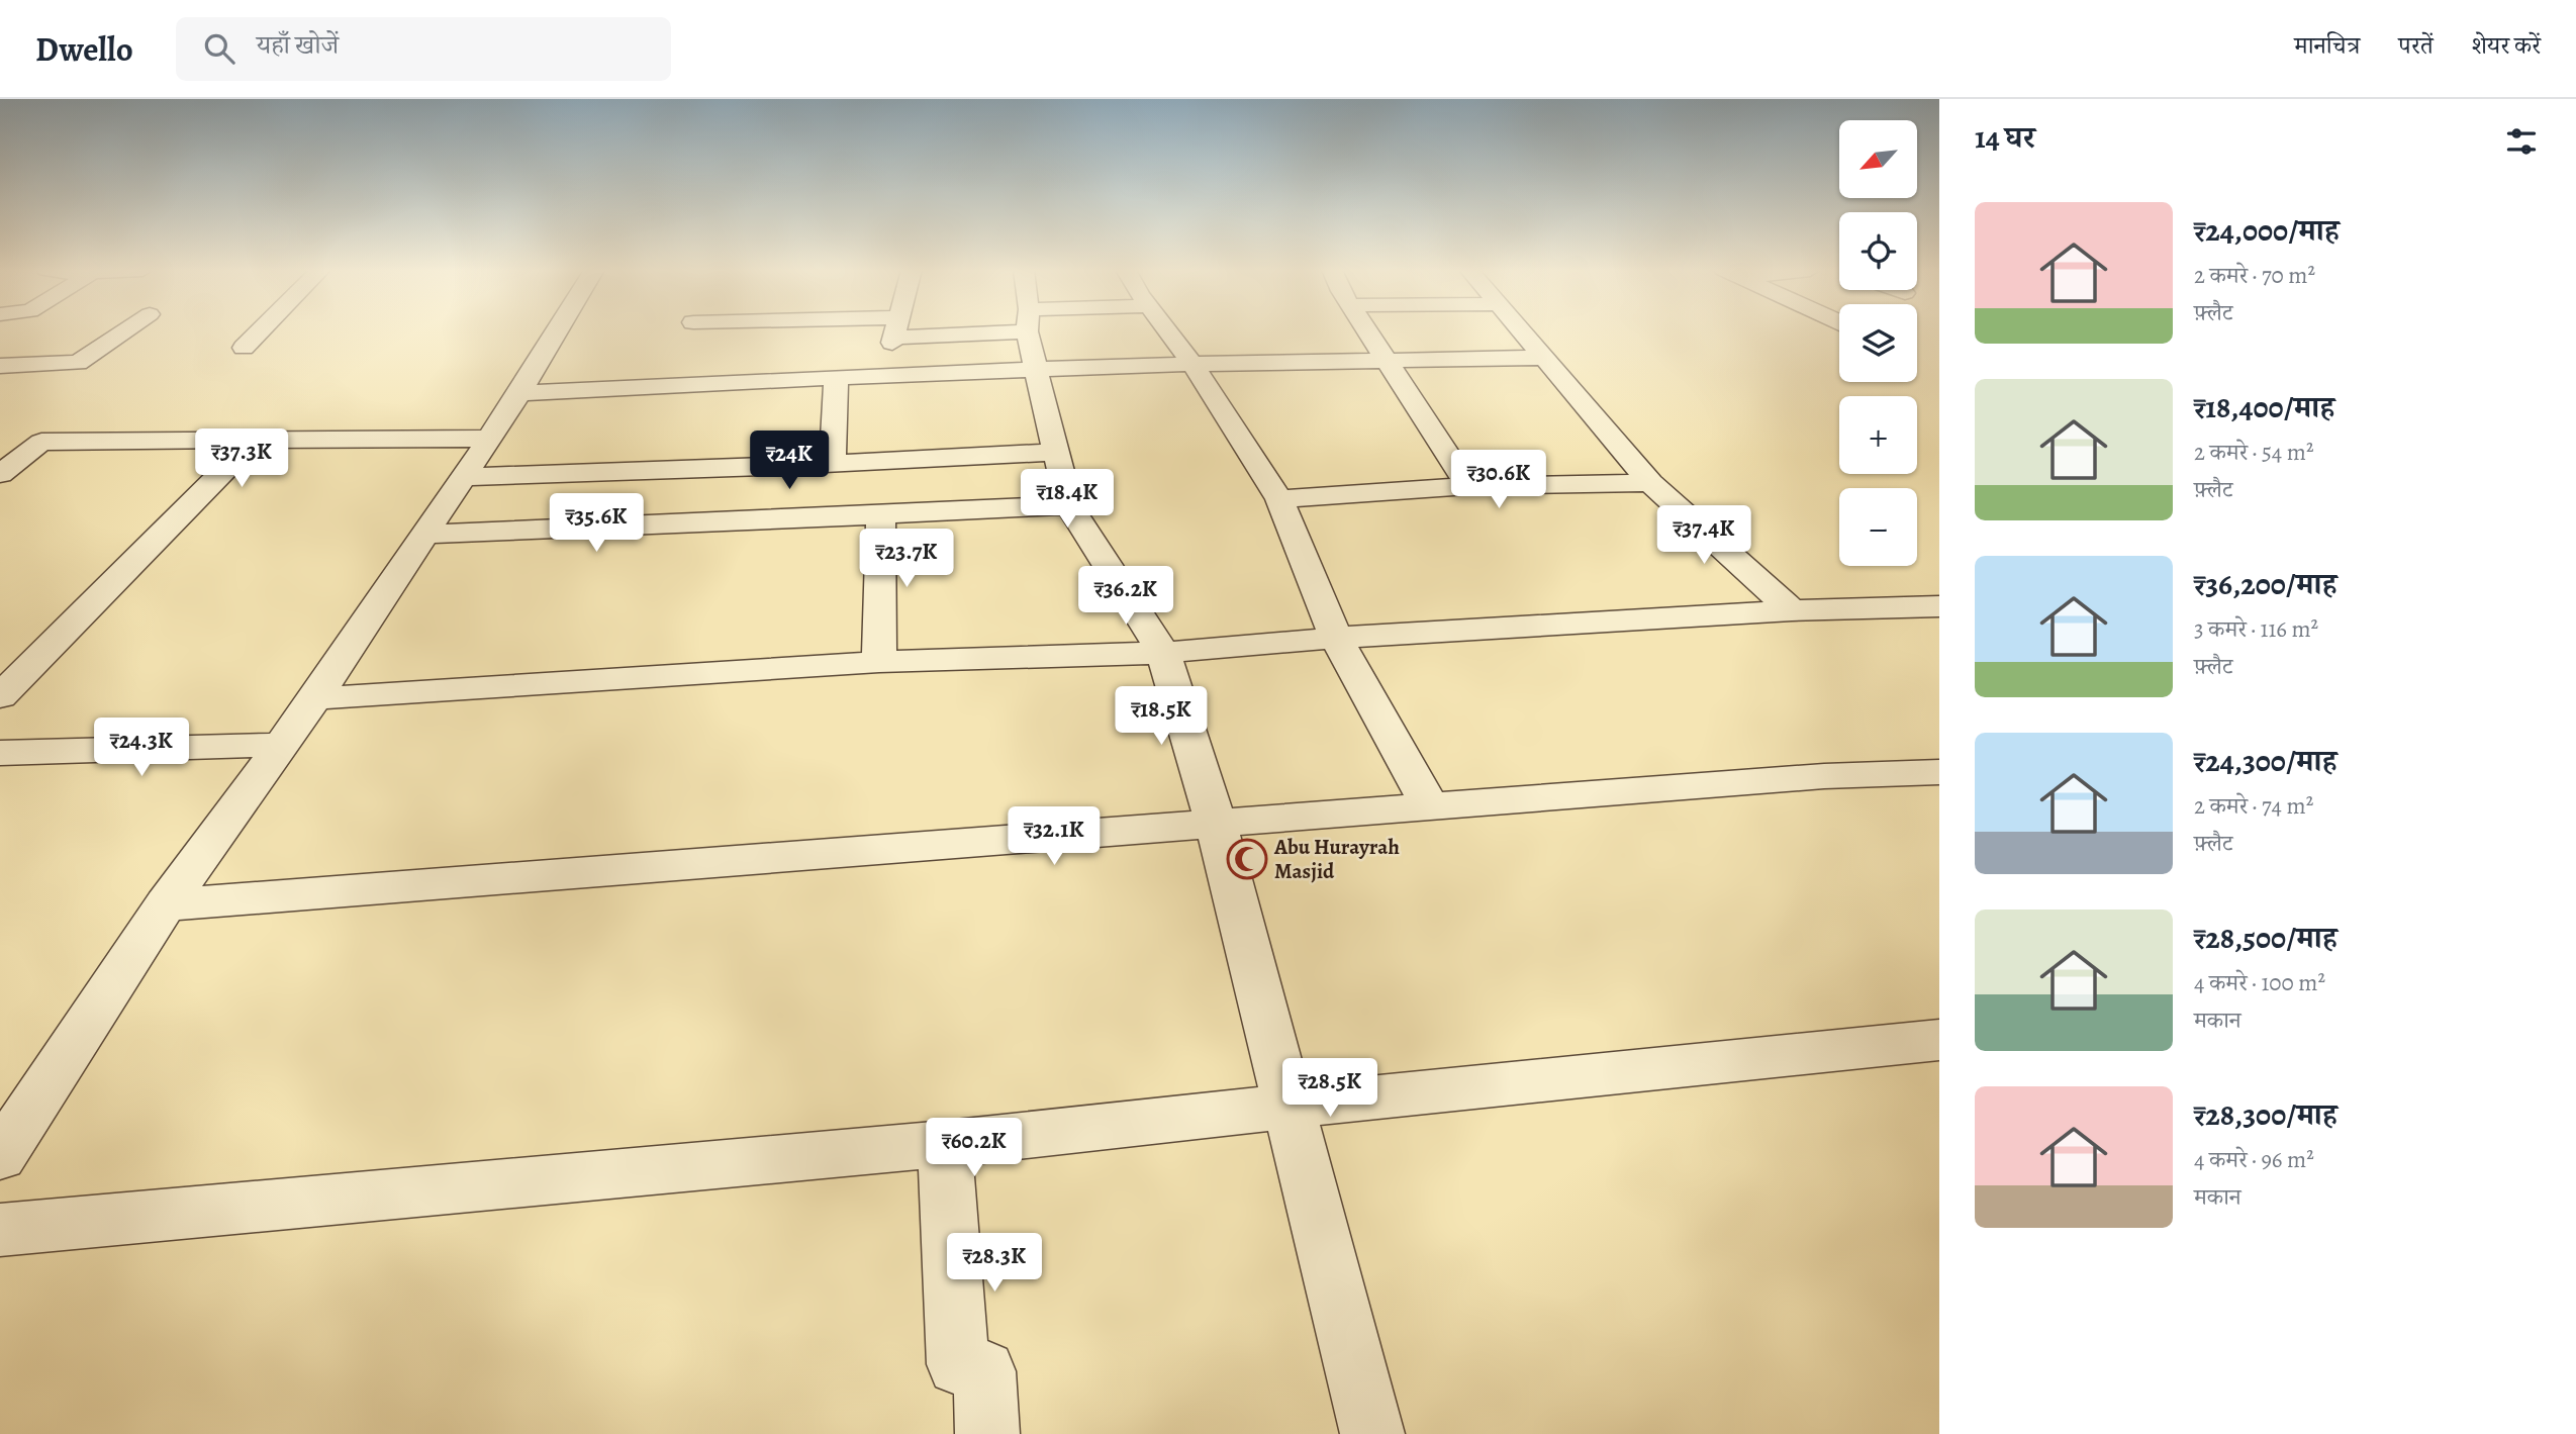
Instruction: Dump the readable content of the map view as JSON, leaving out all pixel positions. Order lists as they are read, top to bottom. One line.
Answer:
{"places":{"mosque":["Abu Hurayrah Masjid"]},"north":"bottom left","page":{"header":"Dwello","search":"यहाँ खोजें","nav":["मानचित्र","परतें","शेयर करें"],"heading":"14 घर","map_buttons":["+","−"],"list":[{"name":"₹24,000/माह","note":"2 कमरे · 70 m² · फ़्लैट"},{"name":"₹18,400/माह","note":"2 कमरे · 54 m² · फ़्लैट"},{"name":"₹36,200/माह","note":"3 कमरे · 116 m² · फ़्लैट"},{"name":"₹24,300/माह","note":"2 कमरे · 74 m² · फ़्लैट"},{"name":"₹28,500/माह","note":"4 कमरे · 100 m² · मकान"},{"name":"₹28,300/माह","note":"4 कमरे · 96 m² · मकान"}],"price":["₹37.3K","₹24K","₹30.6K","₹18.4K","₹35.6K","₹37.4K","₹23.7K","₹36.2K","₹18.5K","₹24.3K","₹32.1K","₹28.5K","₹60.2K","₹28.3K"]}}
